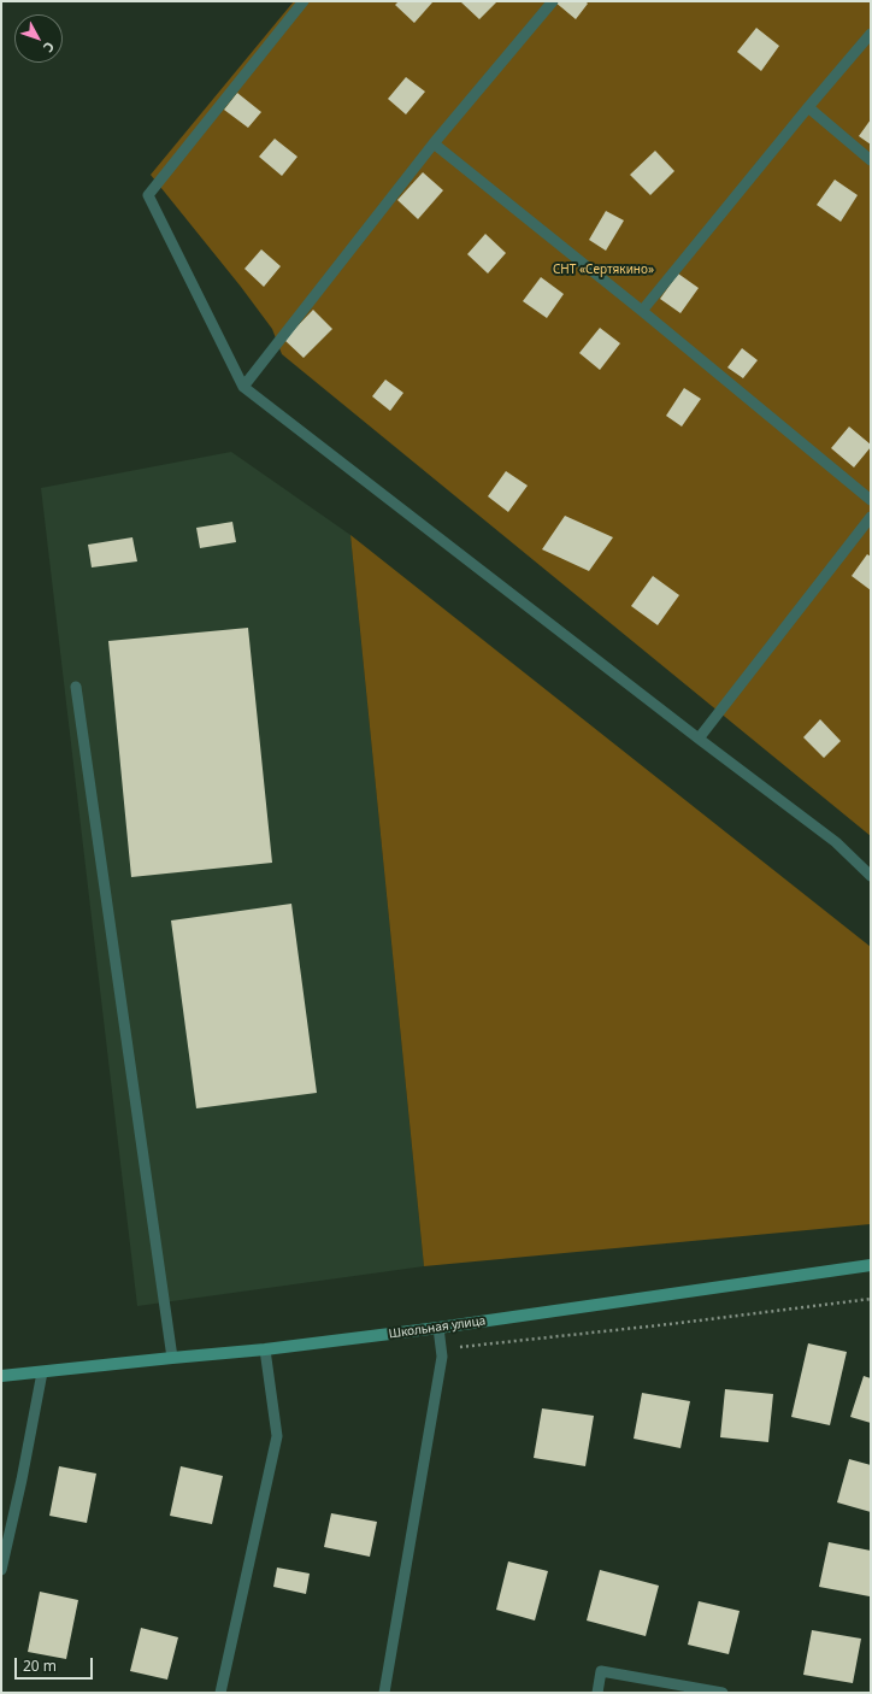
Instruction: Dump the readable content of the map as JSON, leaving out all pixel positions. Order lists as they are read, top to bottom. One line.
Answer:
{"streets":{"street":["Школьная улица"]},"parks":["СНТ «Сертякино»"],"scale_bar":"20 m","north":"bottom right"}
